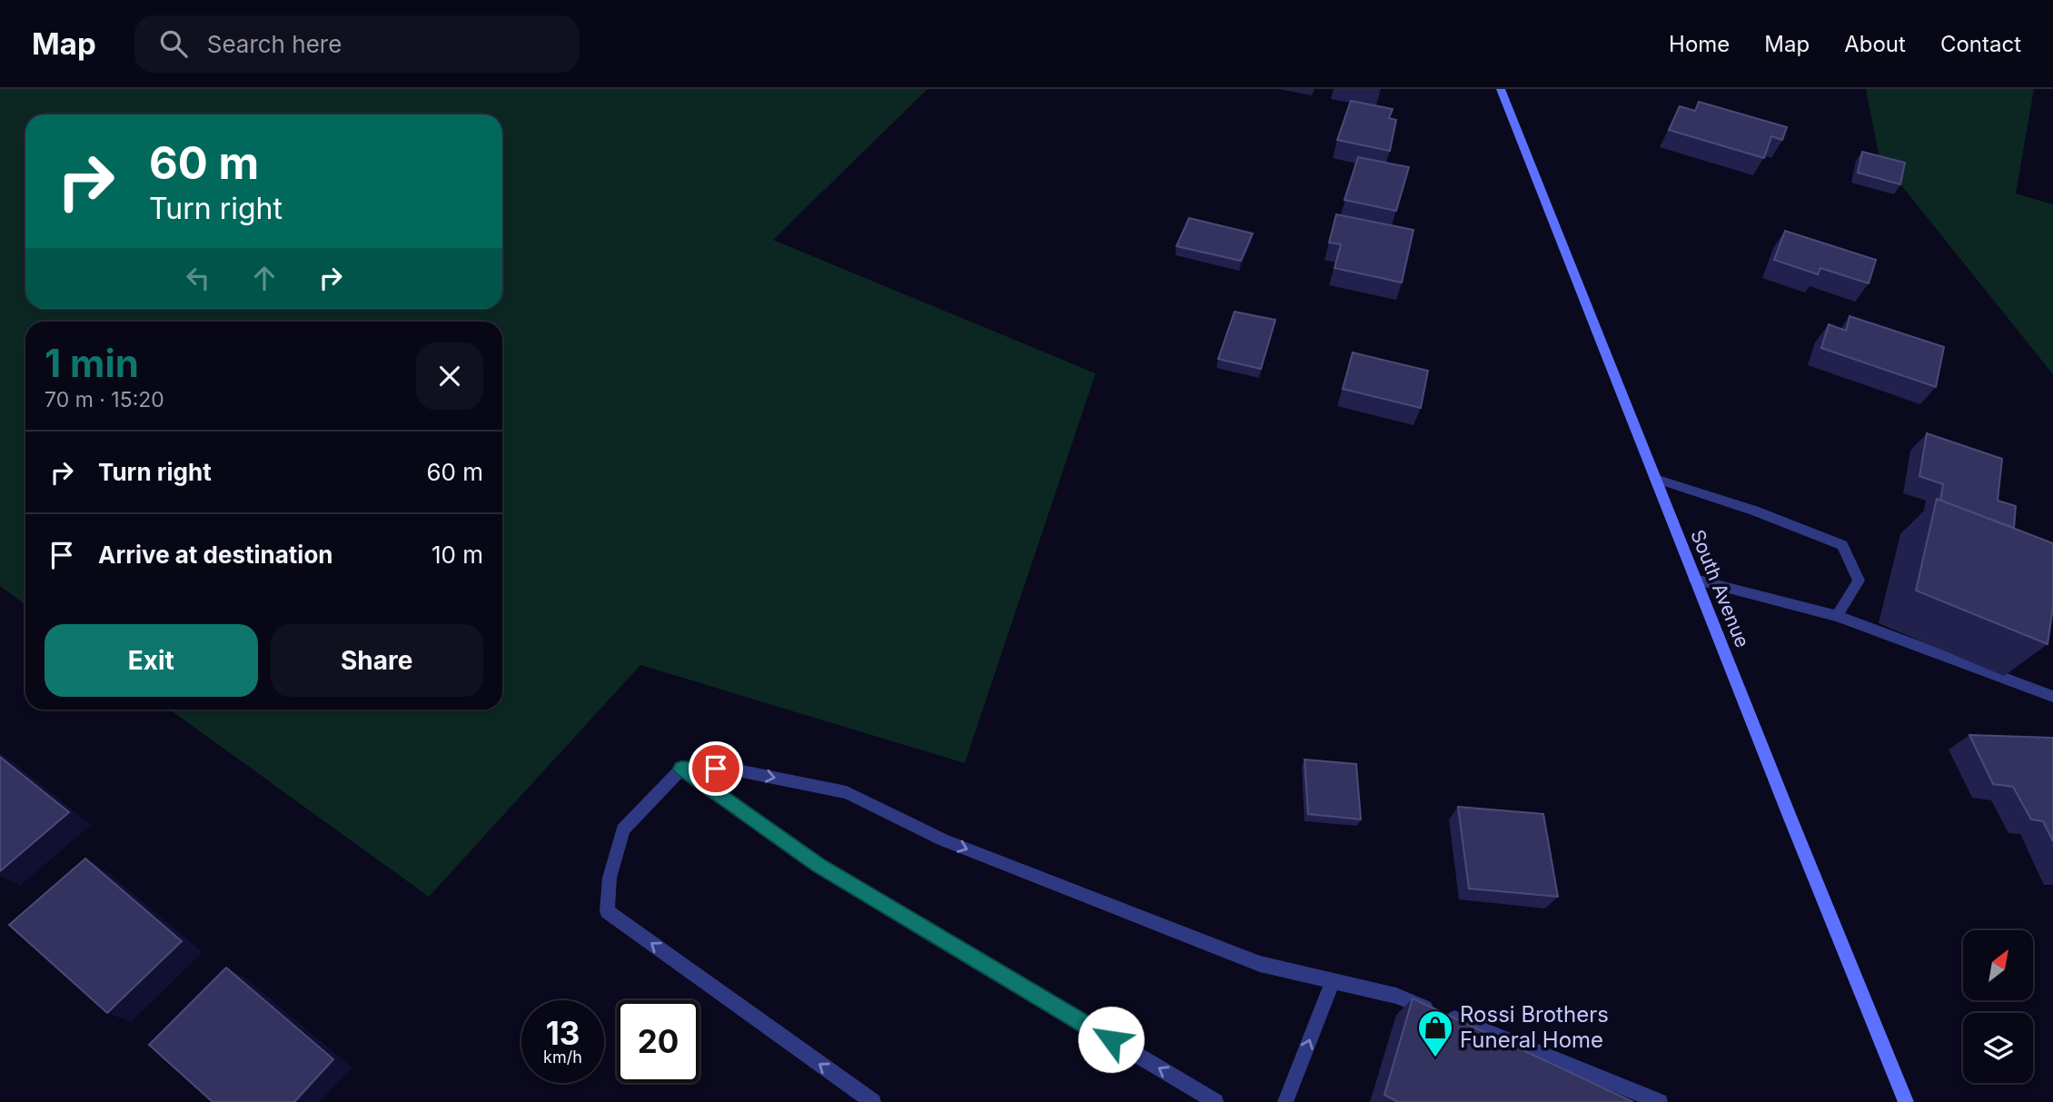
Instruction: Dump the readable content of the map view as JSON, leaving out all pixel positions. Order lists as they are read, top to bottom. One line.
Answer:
{"streets":{"main road":["South Avenue"]},"places":{"shop":["Rossi Brothers Funeral Home"]},"north":"top right","page":{"header":"Map","search":"Search here","nav":["Home","Map","About","Contact"],"turn":["60 m","Turn right"],"heading":["1 min","70 m · 15:20"],"list":[{"name":"Turn right","value":"60 m"},{"name":"Arrive at destination","value":"10 m"}],"buttons":["Exit","Share"],"speed":"13 km/h","limit":"20"}}
